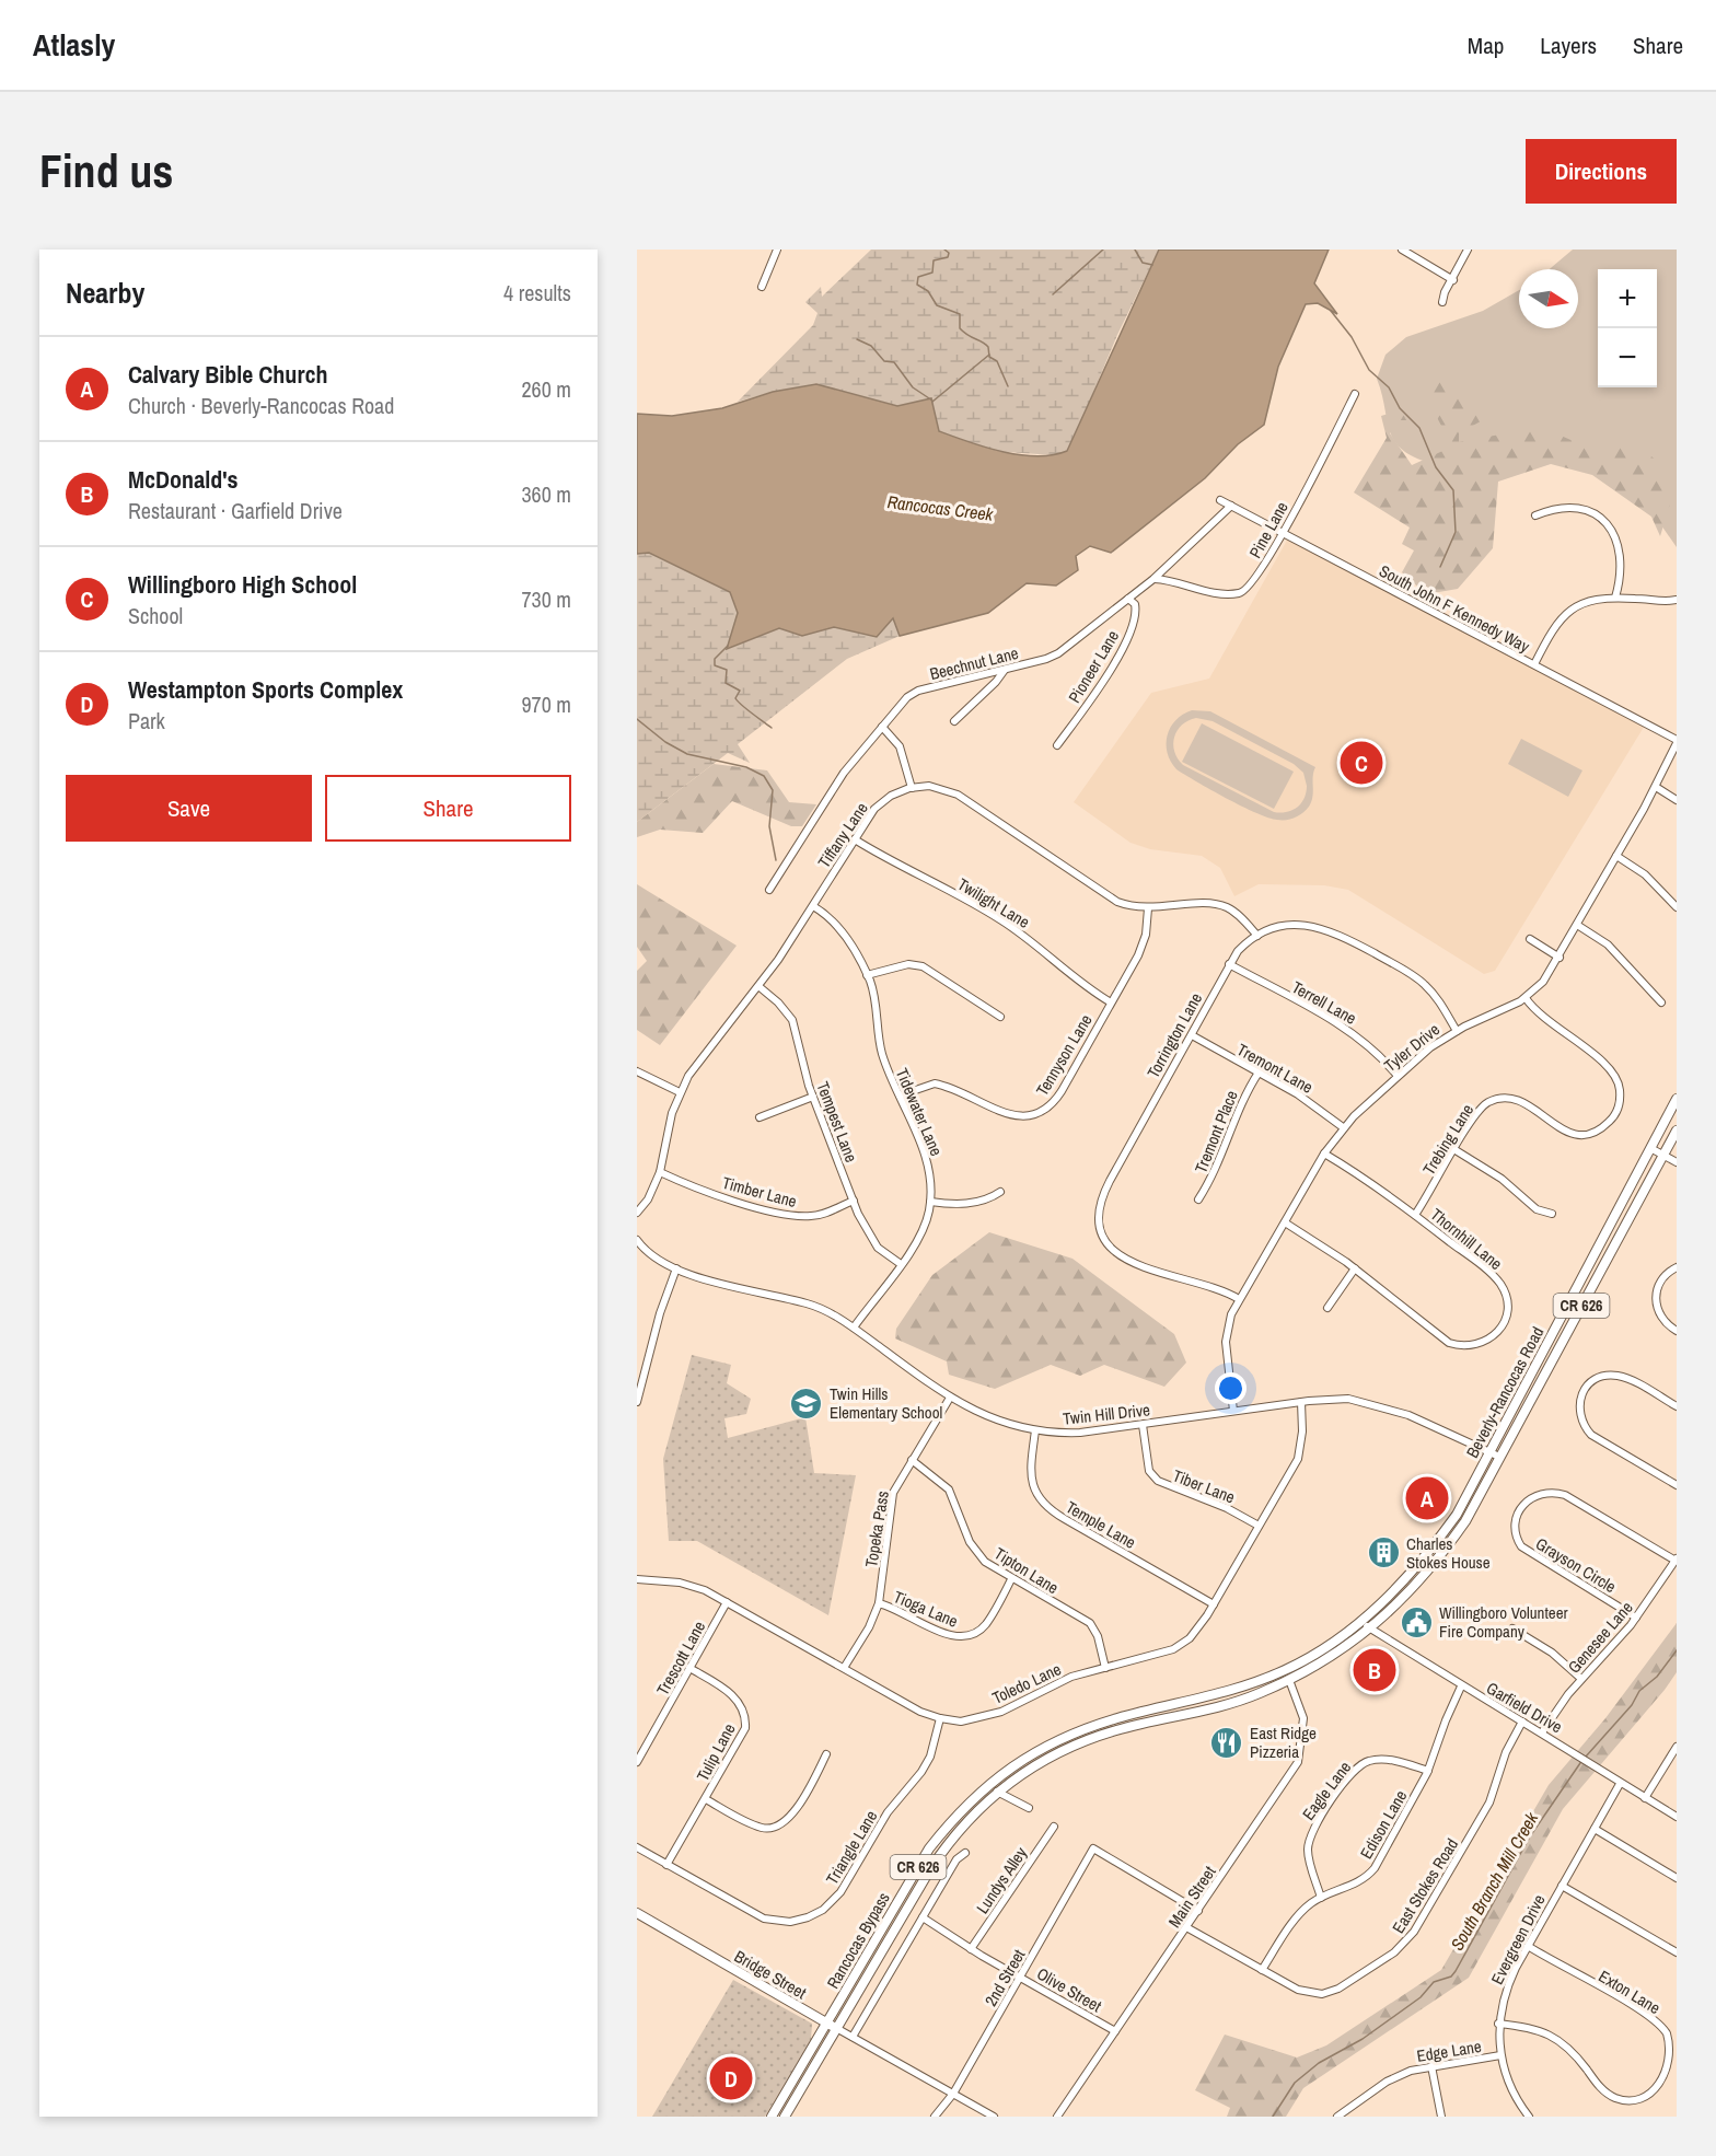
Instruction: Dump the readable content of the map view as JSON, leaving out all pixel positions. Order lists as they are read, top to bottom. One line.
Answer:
{"streets":{"main road":["CR 626","Beverly-Rancocas Road","Rancocas Bypass","Bridge Street"],"street":["Pine Lane","South John F Kennedy Way","Beechnut Lane","Pioneer Lane","Tiffany Lane","Twilight Lane","Terrell Lane","Torrington Lane","Tyler Drive","Tennyson Lane","Tremont Lane","Tidewater Lane","Tempest Lane","Tremont Place","Trebing Lane","Timber Lane","Thornhill Lane","Twin Hill Drive","Tiber Lane","Temple Lane","Topeka Pass","Grayson Circle","Tipton Lane","Tioga Lane","Genesee Lane","Trescott Lane","Toledo Lane","Garfield Drive","Tulip Lane","Eagle Lane","Edison Lane","Triangle Lane","Lundys Alley","East Stokes Road","Main Street","Evergreen Drive","2nd Street","Olive Street","Exton Lane","Edge Lane"]},"crossings":[["Pine Lane","South John F Kennedy Way"],["Pine Lane","Beechnut Lane"],["South John F Kennedy Way","Beechnut Lane"],["South John F Kennedy Way","Tyler Drive"],["Beechnut Lane","Pioneer Lane"],["Tiffany Lane","Twilight Lane"],["Tiffany Lane","Torrington Lane"],["Tiffany Lane","Tennyson Lane"],["Tiffany Lane","Tidewater Lane"],["Tiffany Lane","Tempest Lane"],["Tiffany Lane","Timber Lane"],["Twilight Lane","Tennyson Lane"],["Terrell Lane","Torrington Lane"],["Terrell Lane","Tyler Drive"],["Torrington Lane","Tyler Drive"],["Torrington Lane","Tremont Lane"],["Tyler Drive","Tremont Lane"],["Tyler Drive","Trebing Lane"],["Tyler Drive","Thornhill Lane"],["Tyler Drive","Twin Hill Drive"],["Tennyson Lane","Tidewater Lane"],["Tremont Lane","Tremont Place"],["Tidewater Lane","Tempest Lane"],["Tidewater Lane","Twin Hill Drive"],["Tempest Lane","Timber Lane"],["Trebing Lane","Thornhill Lane"],["Beverly-Rancocas Road","Twin Hill Drive"],["Beverly-Rancocas Road","Garfield Drive"],["Beverly-Rancocas Road","Main Street"],["Beverly-Rancocas Road","Rancocas Bypass"],["Twin Hill Drive","Tiber Lane"],["Twin Hill Drive","Temple Lane"],["Twin Hill Drive","Topeka Pass"],["Twin Hill Drive","Toledo Lane"],["Tiber Lane","Toledo Lane"],["Temple Lane","Toledo Lane"],["Topeka Pass","Tipton Lane"],["Topeka Pass","Tioga Lane"],["Topeka Pass","Toledo Lane"],["Grayson Circle","Genesee Lane"],["Tipton Lane","Tioga Lane"],["Tipton Lane","Toledo Lane"],["Genesee Lane","Garfield Drive"],["Trescott Lane","Toledo Lane"],["Trescott Lane","Tulip Lane"],["Toledo Lane","Triangle Lane"],["Garfield Drive","Edison Lane"],["Garfield Drive","East Stokes Road"],["Garfield Drive","Evergreen Drive"],["Tulip Lane","Triangle Lane"],["Eagle Lane","Edison Lane"],["Edison Lane","East Stokes Road"],["Lundys Alley","Olive Street"],["East Stokes Road","Main Street"],["Main Street","2nd Street"],["Main Street","Olive Street"],["Evergreen Drive","Exton Lane"],["Evergreen Drive","Edge Lane"],["Rancocas Bypass","Bridge Street"],["Bridge Street","2nd Street"],["2nd Street","Olive Street"]],"water":["Rancocas Creek","South Branch Mill Creek"],"places":{"school or university":["Twin Hills Elementary School"],"building":["Charles Stokes House"],"public building":["Willingboro Volunteer Fire Company"],"restaurant":["East Ridge Pizzeria"]},"north":"right","page":{"header":"Atlasly","nav":["Map","Layers","Share"],"buttons":["Directions",["Save","Share"]],"title":"Find us","heading":["Nearby","4 results"],"map_buttons":["+","−"],"list":[{"mark":"A","name":"Calvary Bible Church","note":"Church · Beverly-Rancocas Road","value":"260 m"},{"mark":"B","name":"McDonald's","note":"Restaurant · Garfield Drive","value":"360 m"},{"mark":"C","name":"Willingboro High School","note":"School","value":"730 m"},{"mark":"D","name":"Westampton Sports Complex","note":"Park","value":"970 m"}],"pins":["C","A","B","D"]}}
